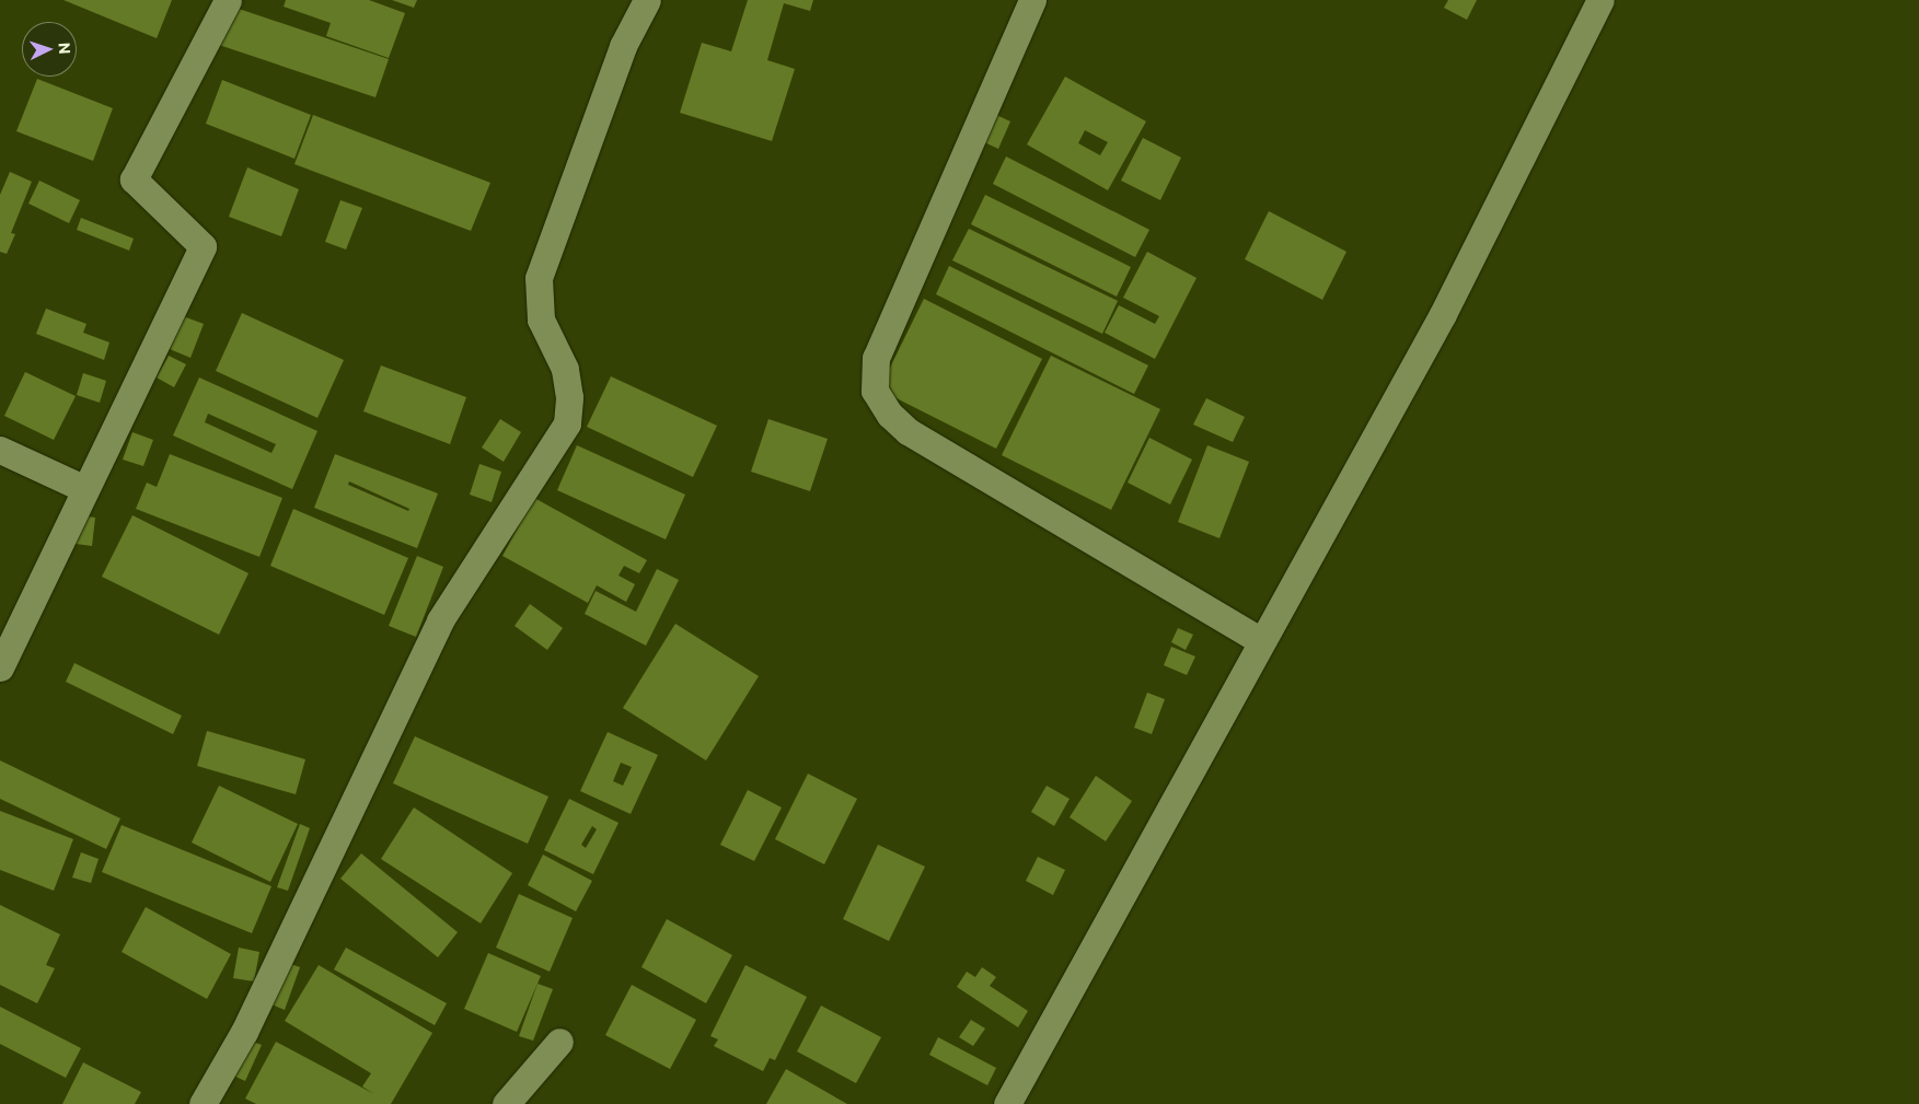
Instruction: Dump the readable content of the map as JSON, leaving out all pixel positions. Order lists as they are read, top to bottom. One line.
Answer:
{"north":"right"}
